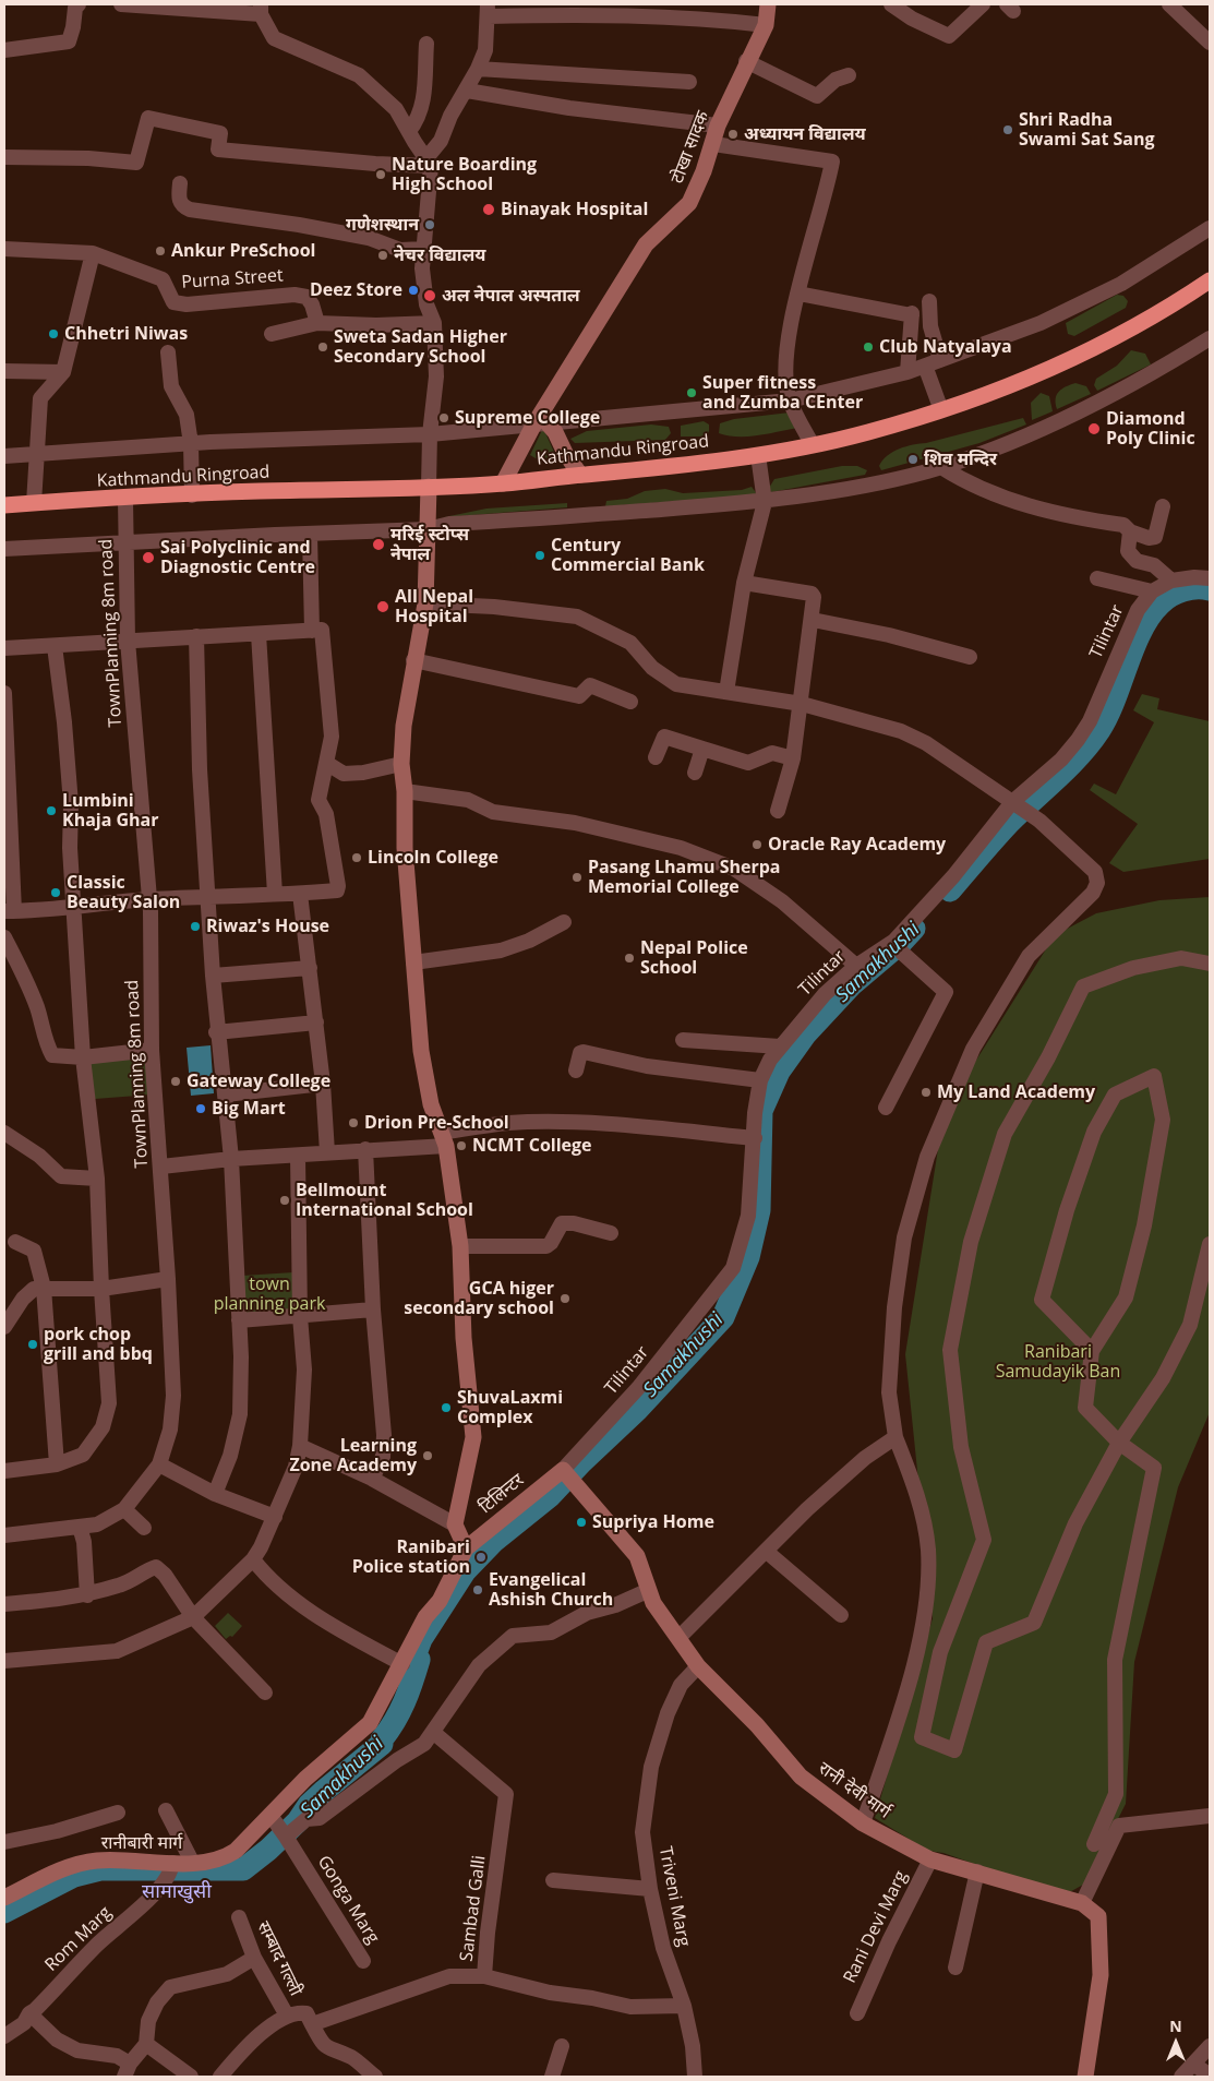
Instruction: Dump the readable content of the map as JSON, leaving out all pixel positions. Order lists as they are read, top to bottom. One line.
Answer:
{"streets":{"highway":["Kathmandu Ringroad"],"street":["टोखा सादक","Purna Street","Tilintar","TownPlanning 8m road","टिलिन्टर","रानी देवी मार्ग","रानीबारी मार्ग","Triveni Marg","Gonga Marg","Sambad Galli","Rani Devi Marg","Rom Marg","सम्बाद गल्ली"]},"crossings":[["टोखा सादक","Kathmandu Ringroad"],["Kathmandu Ringroad","TownPlanning 8m road"],["Tilintar","टिलिन्टर"],["Tilintar","रानी देवी मार्ग"],["टिलिन्टर","रानी देवी मार्ग"],["टिलिन्टर","रानीबारी मार्ग"],["रानी देवी मार्ग","Triveni Marg"],["रानी देवी मार्ग","Rani Devi Marg"],["रानीबारी मार्ग","Gonga Marg"],["रानीबारी मार्ग","Rom Marg"]],"districts":["सामाखुसी"],"water":["Samakhushi"],"parks":["town planning park","Ranibari Samudayik Ban"],"places":["Shri Radha Swami Sat Sang","अध्यायन विद्यालय","Nature Boarding High School","Binayak Hospital","गणेशस्थान","Ankur PreSchool","नेचर विद्यालय","Deez Store","अल नेपाल अस्पताल","Chhetri Niwas","Sweta Sadan Higher Secondary School","Club Natyalaya","Super fitness and Zumba CEnter","Supreme College","Diamond Poly Clinic","शिव मन्दिर","मरिई स्टोप्स नेपाल","Century Commercial Bank","Sai Polyclinic and Diagnostic Centre","All Nepal Hospital","Lumbini Khaja Ghar","Oracle Ray Academy","Lincoln College","Pasang Lhamu Sherpa Memorial College","Classic Beauty Salon","Riwaz's House","Nepal Police School","Gateway College","My Land Academy","Big Mart","Drion Pre-School","NCMT College","Bellmount International School","GCA higer secondary school","pork chop grill and bbq","ShuvaLaxmi Complex","Learning Zone Academy","Supriya Home","Ranibari Police station","Evangelical Ashish Church"],"north":"top"}
